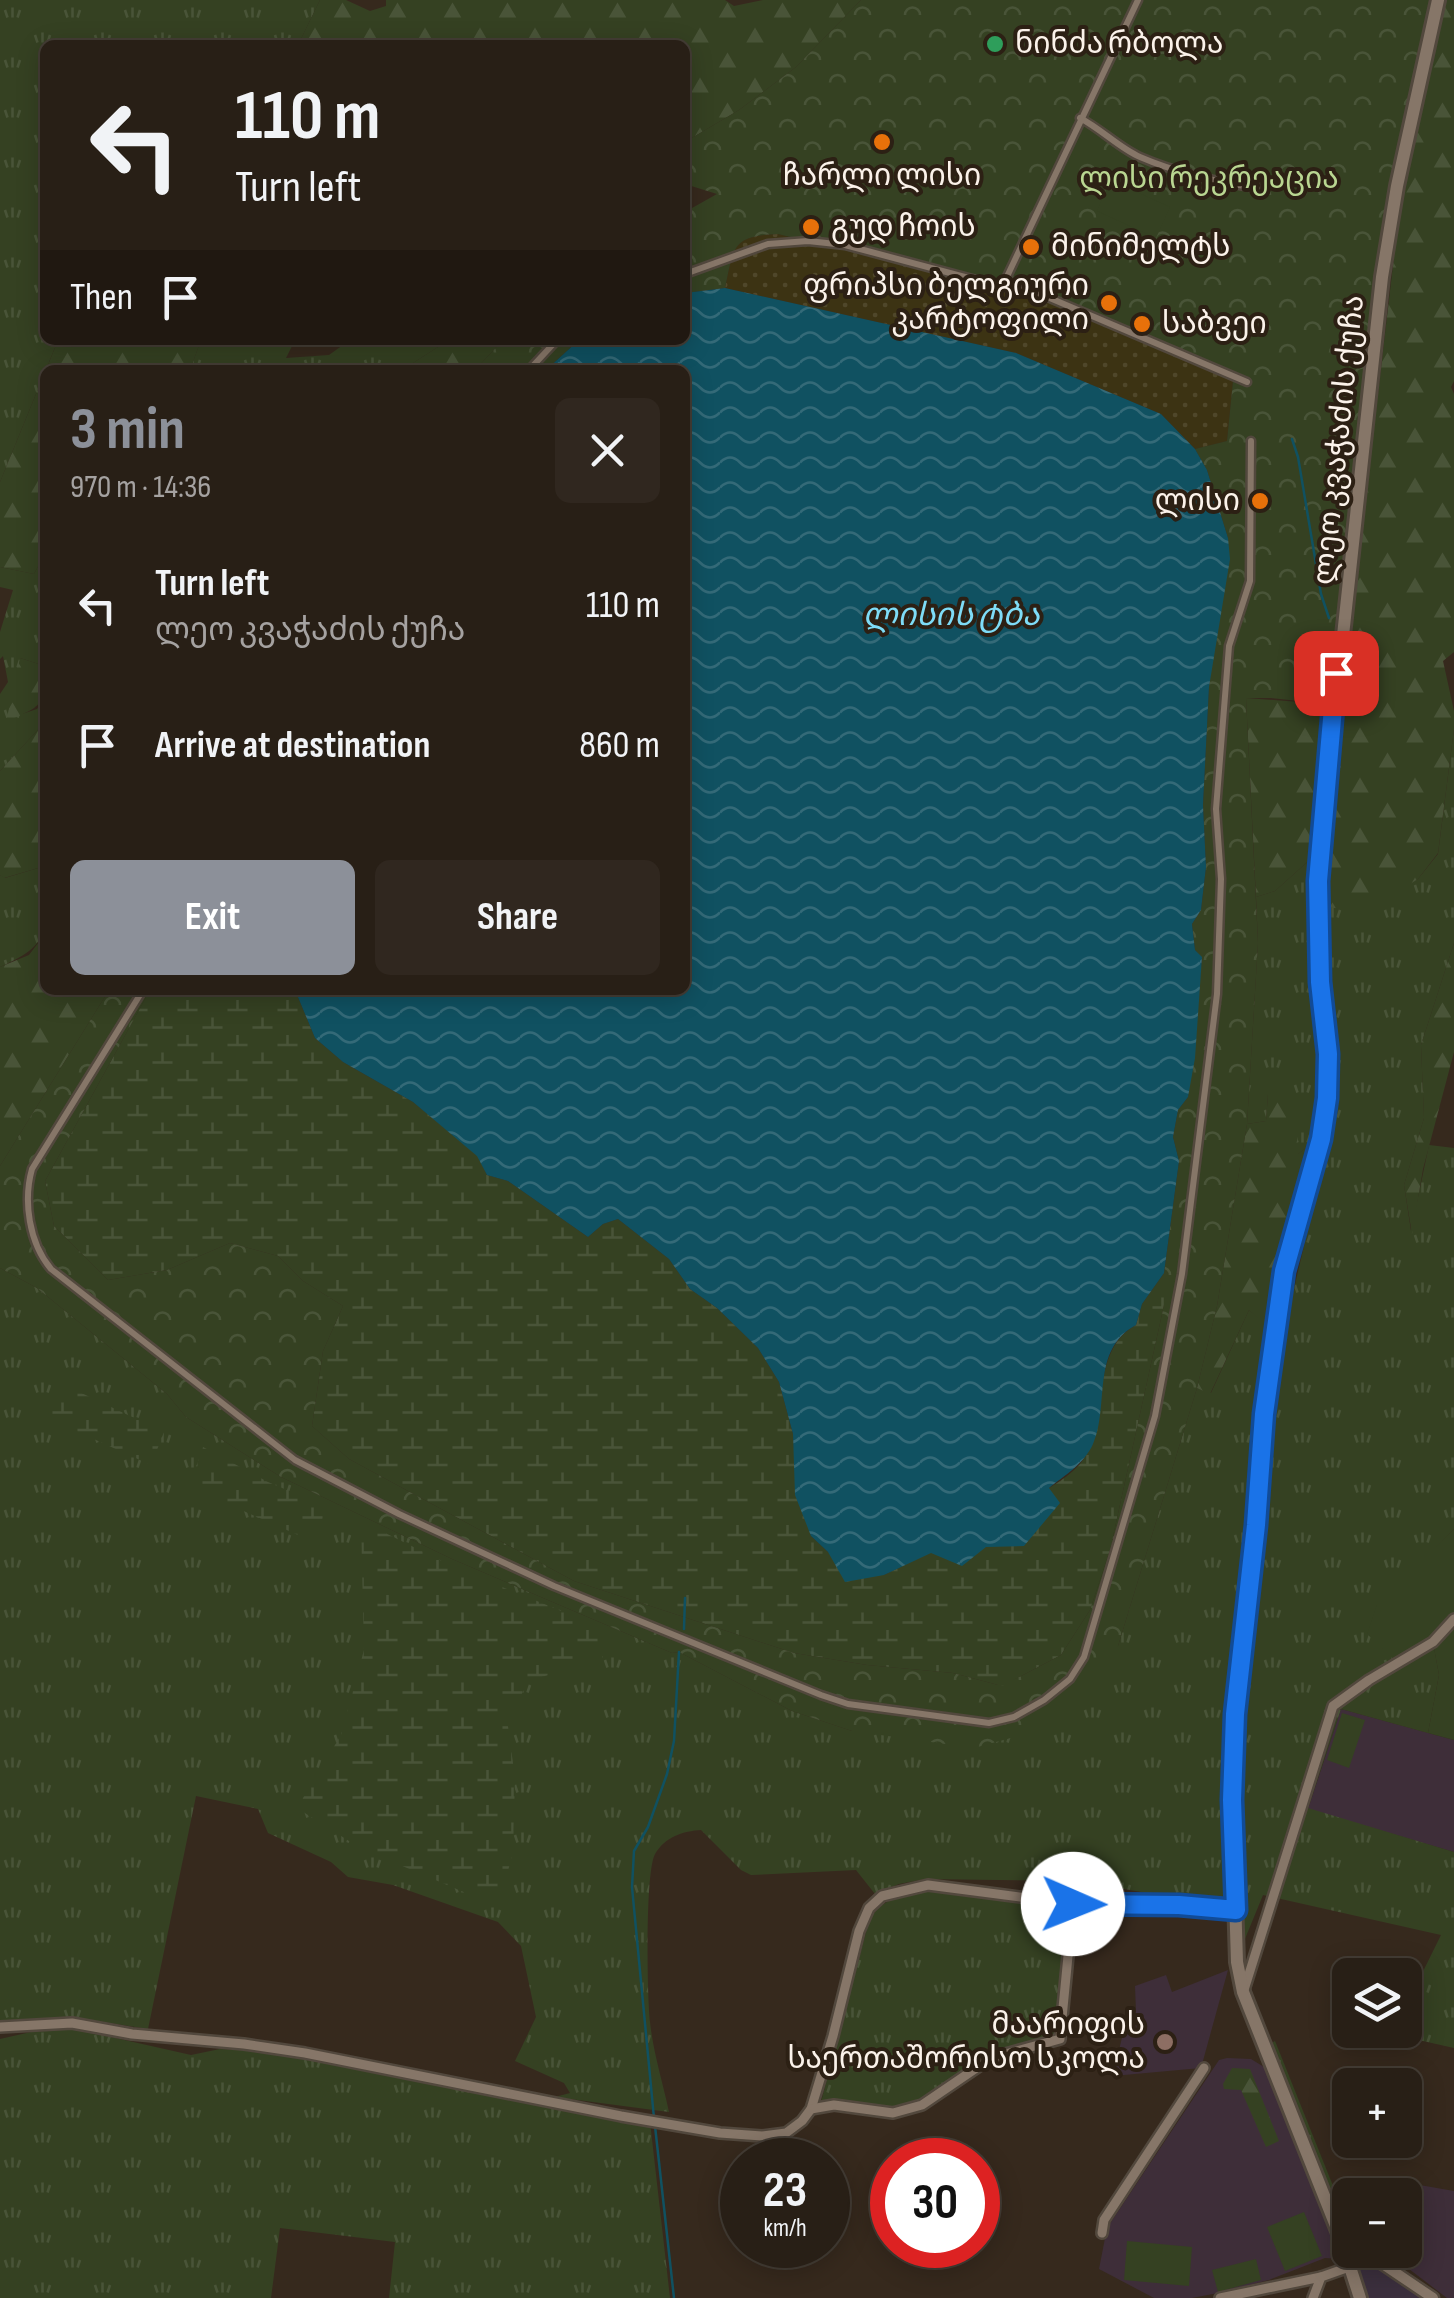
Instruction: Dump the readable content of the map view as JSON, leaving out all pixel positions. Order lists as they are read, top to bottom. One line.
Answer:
{"streets":{"main road":["ლეო კვაჭაძის ქუჩა"]},"water":["ლისის ტბა"],"parks":["ლისი რეკრეაცია"],"places":["ნინძა რბოლა","ჩარლი ლისი","გუდ ჩოის","მინიმელტს","ფრიპსი ბელგიური კარტოფილი","საბვეი","ლისი","მაარიფის საერთაშორისო სკოლა"],"page":{"turn":["110 m","Turn left"],"then":"Then","heading":["3 min","970 m · 14:36"],"list":[{"name":"Turn left","note":"ლეო კვაჭაძის ქუჩა","value":"110 m"},{"name":"Arrive at destination","value":"860 m"}],"buttons":["Exit","Share"],"map_buttons":["+","−"],"speed":"23 km/h","limit":"30"}}
